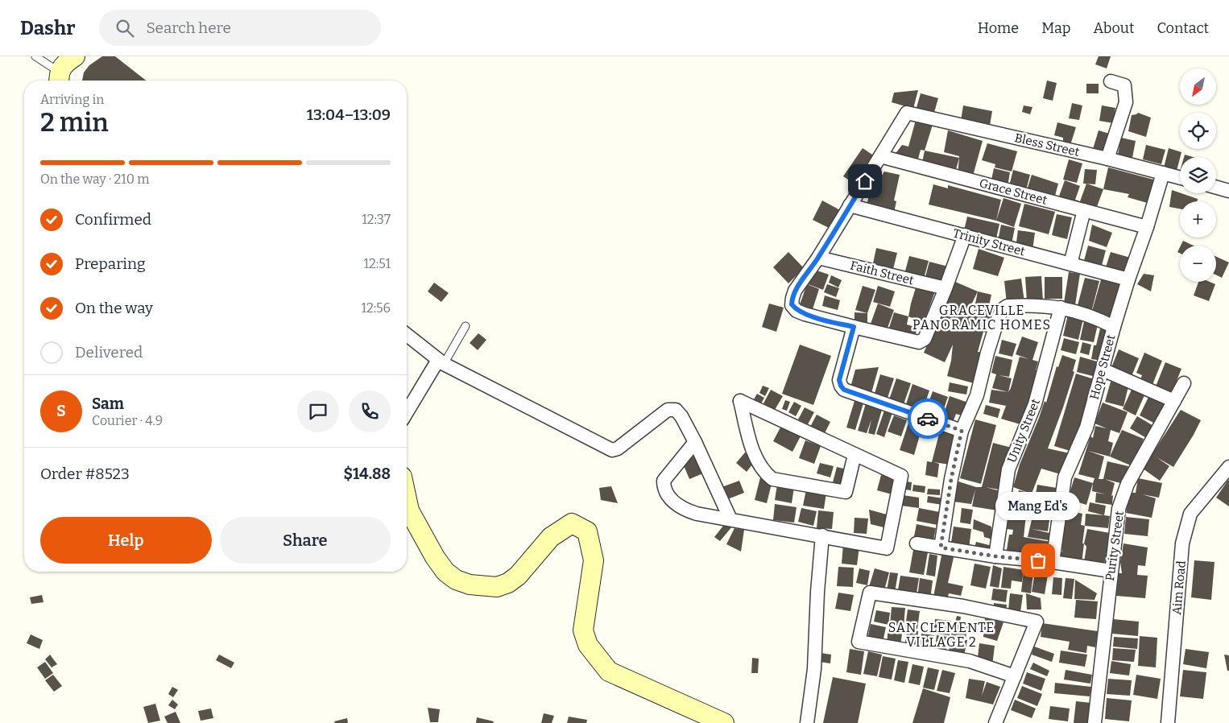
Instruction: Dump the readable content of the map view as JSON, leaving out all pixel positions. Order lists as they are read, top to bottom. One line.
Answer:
{"streets":{"street":["Bless Street","Grace Street","Trinity Street","Faith Street","Hope Street","Unity Street","Purity Street","Aim Road"]},"crossings":[["Bless Street","Grace Street"],["Bless Street","Hope Street"],["Grace Street","Hope Street"],["Trinity Street","Hope Street"]],"districts":["GRACEVILLE PANORAMIC HOMES","SAN CLEMENTE VILLAGE 2"],"places":["Mang Ed's"],"north":"bottom left","page":{"header":"Dashr","search":"Search here","nav":["Home","Map","About","Contact"],"map_buttons":["+","−"],"heading":["2 min","Arriving in","13:04–13:09"],"panel":["Sam","Courier · 4.9","Order #8523","$14.88"],"bar":"On the way · 210 m","list":[["Confirmed","12:37"],["Preparing","12:51"],["On the way","12:56"],"Delivered"],"round":"S","bubble":"Mang Ed's","buttons":["Help","Share"]}}
